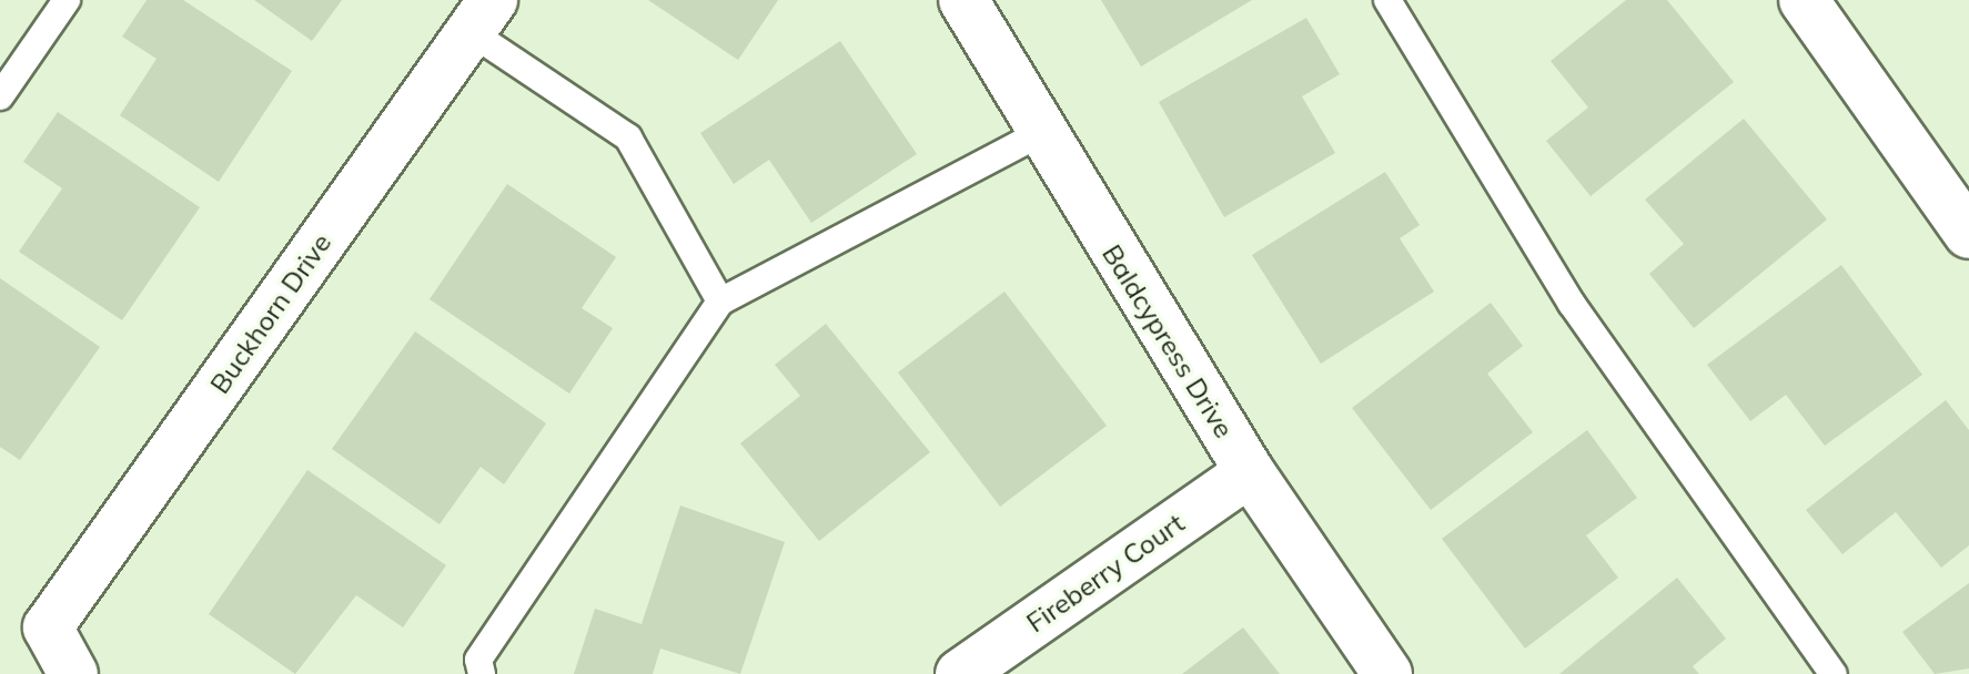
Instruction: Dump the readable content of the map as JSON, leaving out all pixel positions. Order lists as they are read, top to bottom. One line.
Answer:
{"streets":{"street":["Buckhorn Drive","Baldcypress Drive","Fireberry Court"]},"crossings":[["Baldcypress Drive","Fireberry Court"]]}
